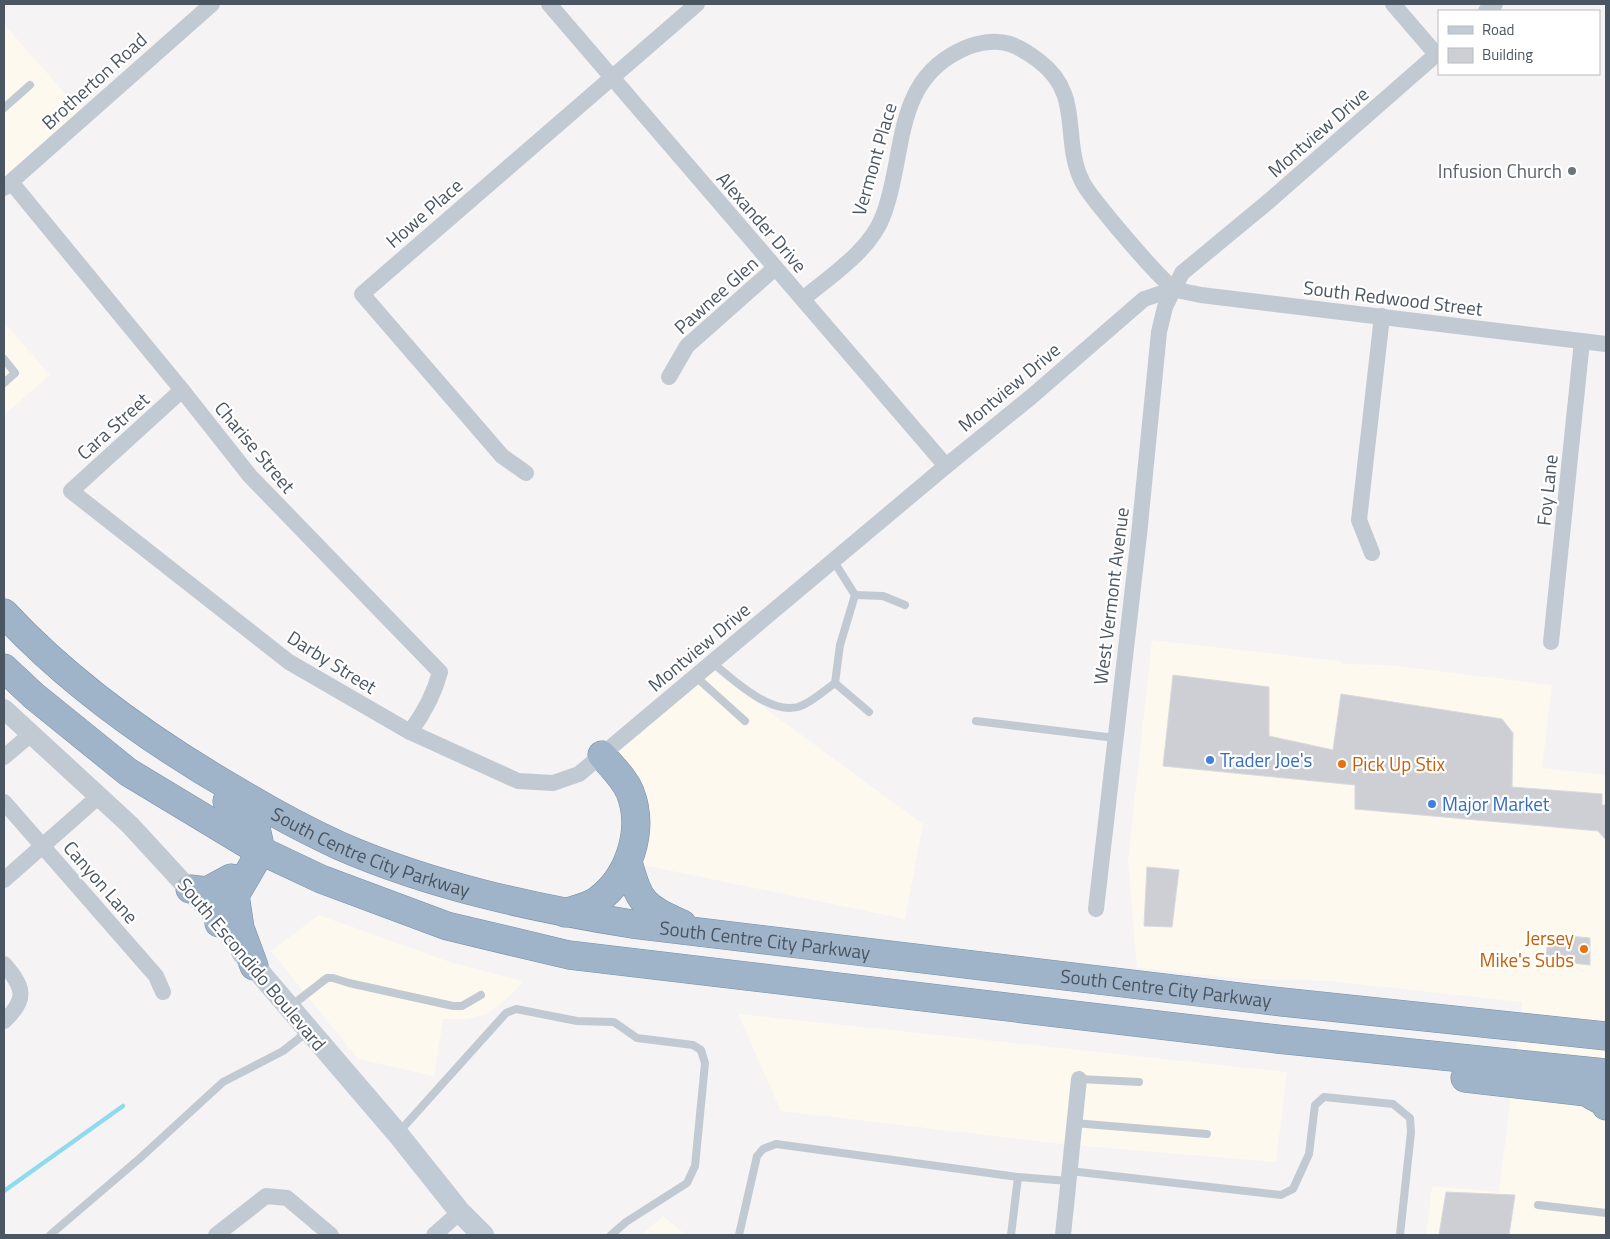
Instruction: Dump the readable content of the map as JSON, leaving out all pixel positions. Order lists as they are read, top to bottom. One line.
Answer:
{"streets":{"highway":["South Centre City Parkway"],"main road":["South Escondido Boulevard"],"street":["Brotherton Road","Montview Drive","Vermont Place","Howe Place","Alexander Drive","Pawnee Glen","South Redwood Street","Cara Street","Charise Street","Foy Lane","West Vermont Avenue","Darby Street","Canyon Lane"]},"crossings":[["Brotherton Road","Charise Street"],["Montview Drive","Vermont Place"],["Montview Drive","Alexander Drive"],["Montview Drive","South Redwood Street"],["Montview Drive","West Vermont Avenue"],["Montview Drive","Darby Street"],["Vermont Place","Alexander Drive"],["Vermont Place","South Redwood Street"],["Vermont Place","West Vermont Avenue"],["Howe Place","Alexander Drive"],["Alexander Drive","Pawnee Glen"],["South Redwood Street","Foy Lane"],["South Redwood Street","West Vermont Avenue"],["Cara Street","Charise Street"],["Cara Street","Darby Street"],["Charise Street","Darby Street"]],"places":["Infusion Church","Trader Joe's","Pick Up Stix","Major Market","Jersey Mike's Subs"],"legend":["Road","Building"]}
